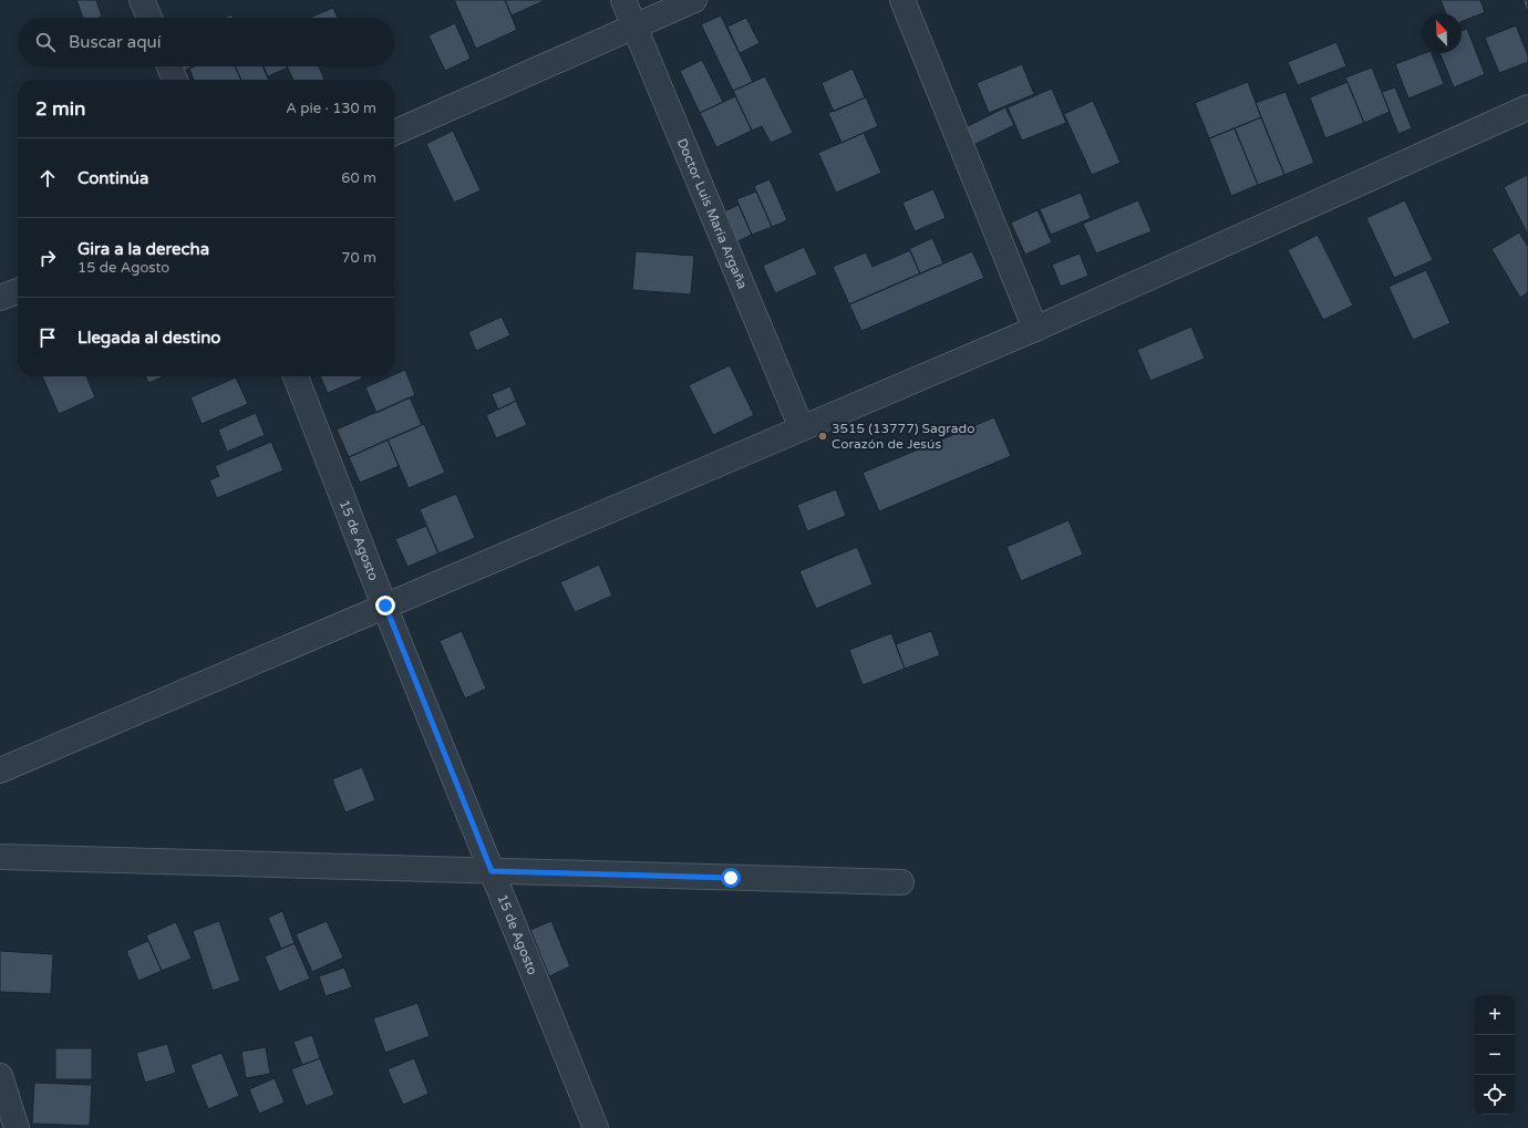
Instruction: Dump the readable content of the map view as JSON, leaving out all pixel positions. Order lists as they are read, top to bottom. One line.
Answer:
{"streets":{"street":["Doctor Luis María Argaña","15 de Agosto"]},"places":["3515 (13777) Sagrado Corazón de Jesús"],"north":"top left","page":{"search":"Buscar aquí","heading":["2 min","A pie · 130 m"],"list":[["Continúa","60 m"],["Gira a la derecha","15 de Agosto","70 m"],"Llegada al destino"],"map_buttons":["+","−"]}}
